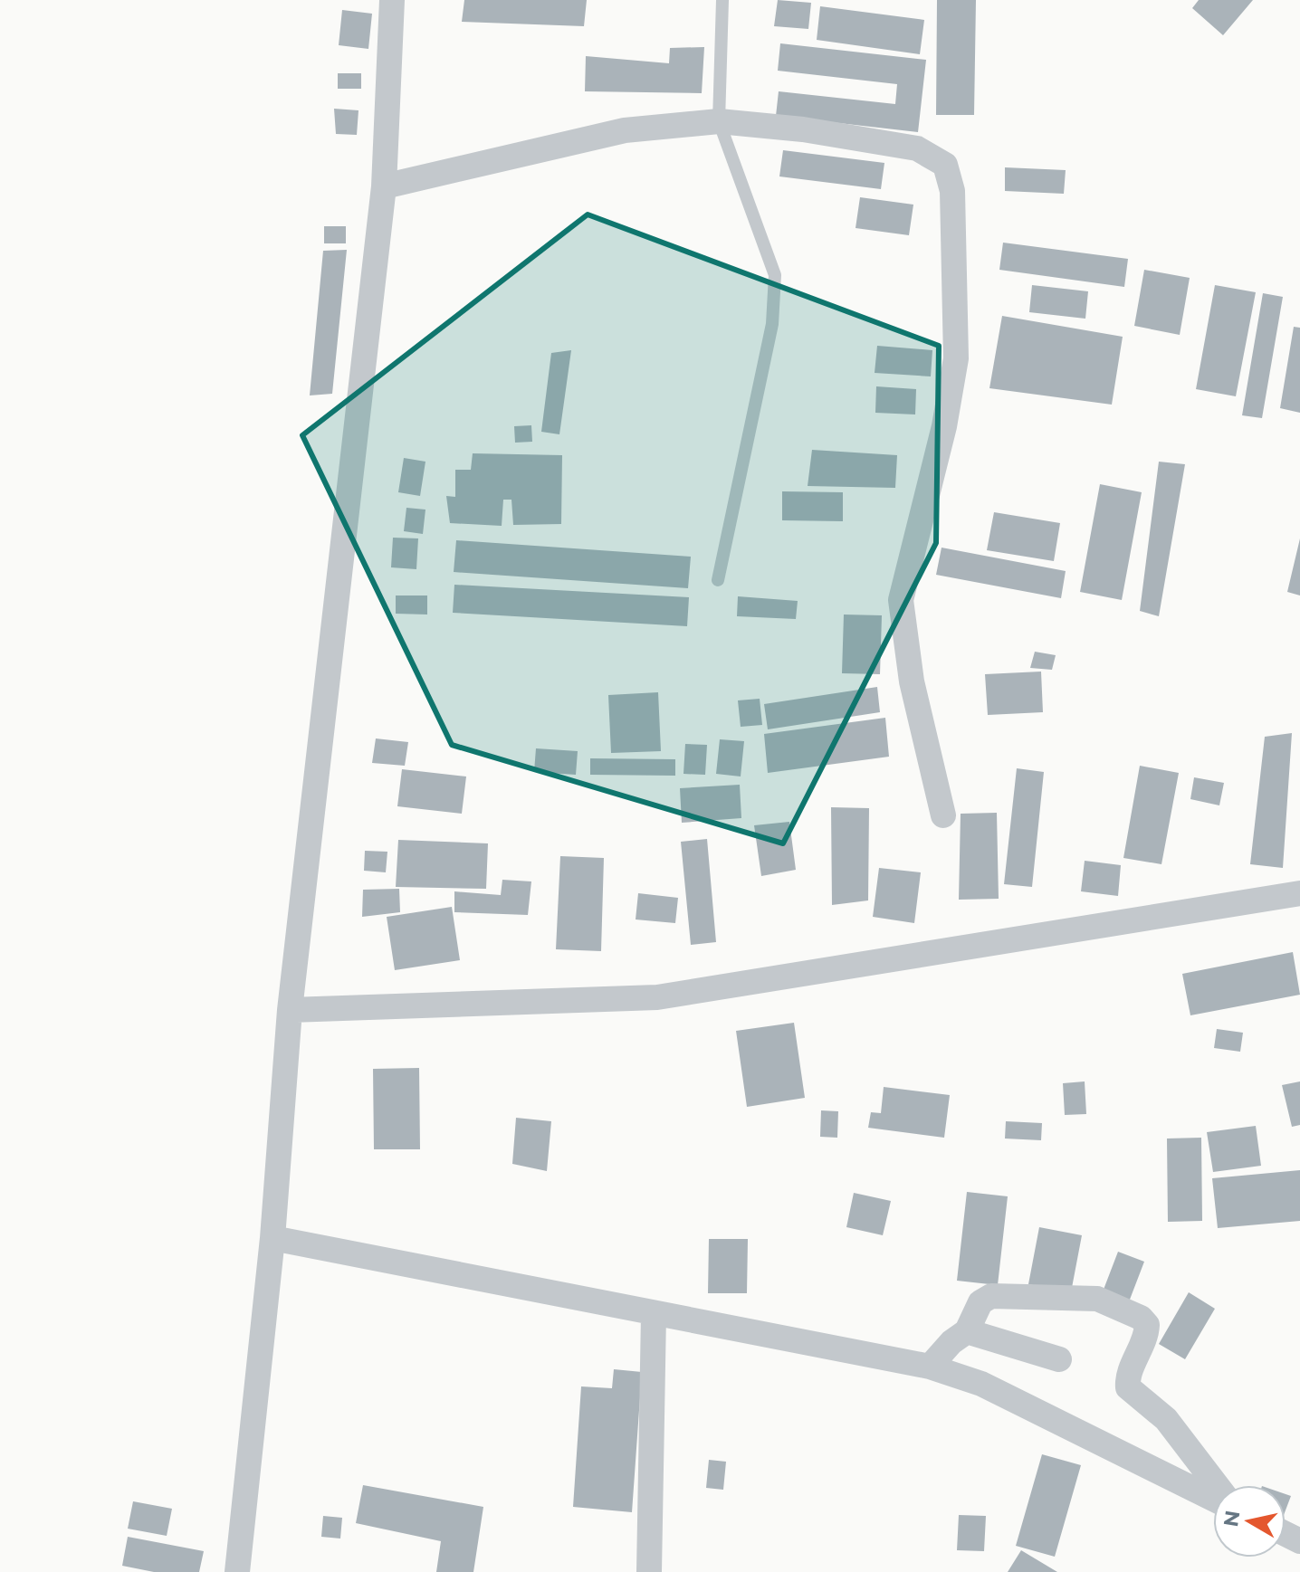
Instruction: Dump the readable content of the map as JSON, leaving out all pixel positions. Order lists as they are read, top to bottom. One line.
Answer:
{"north":"left"}
